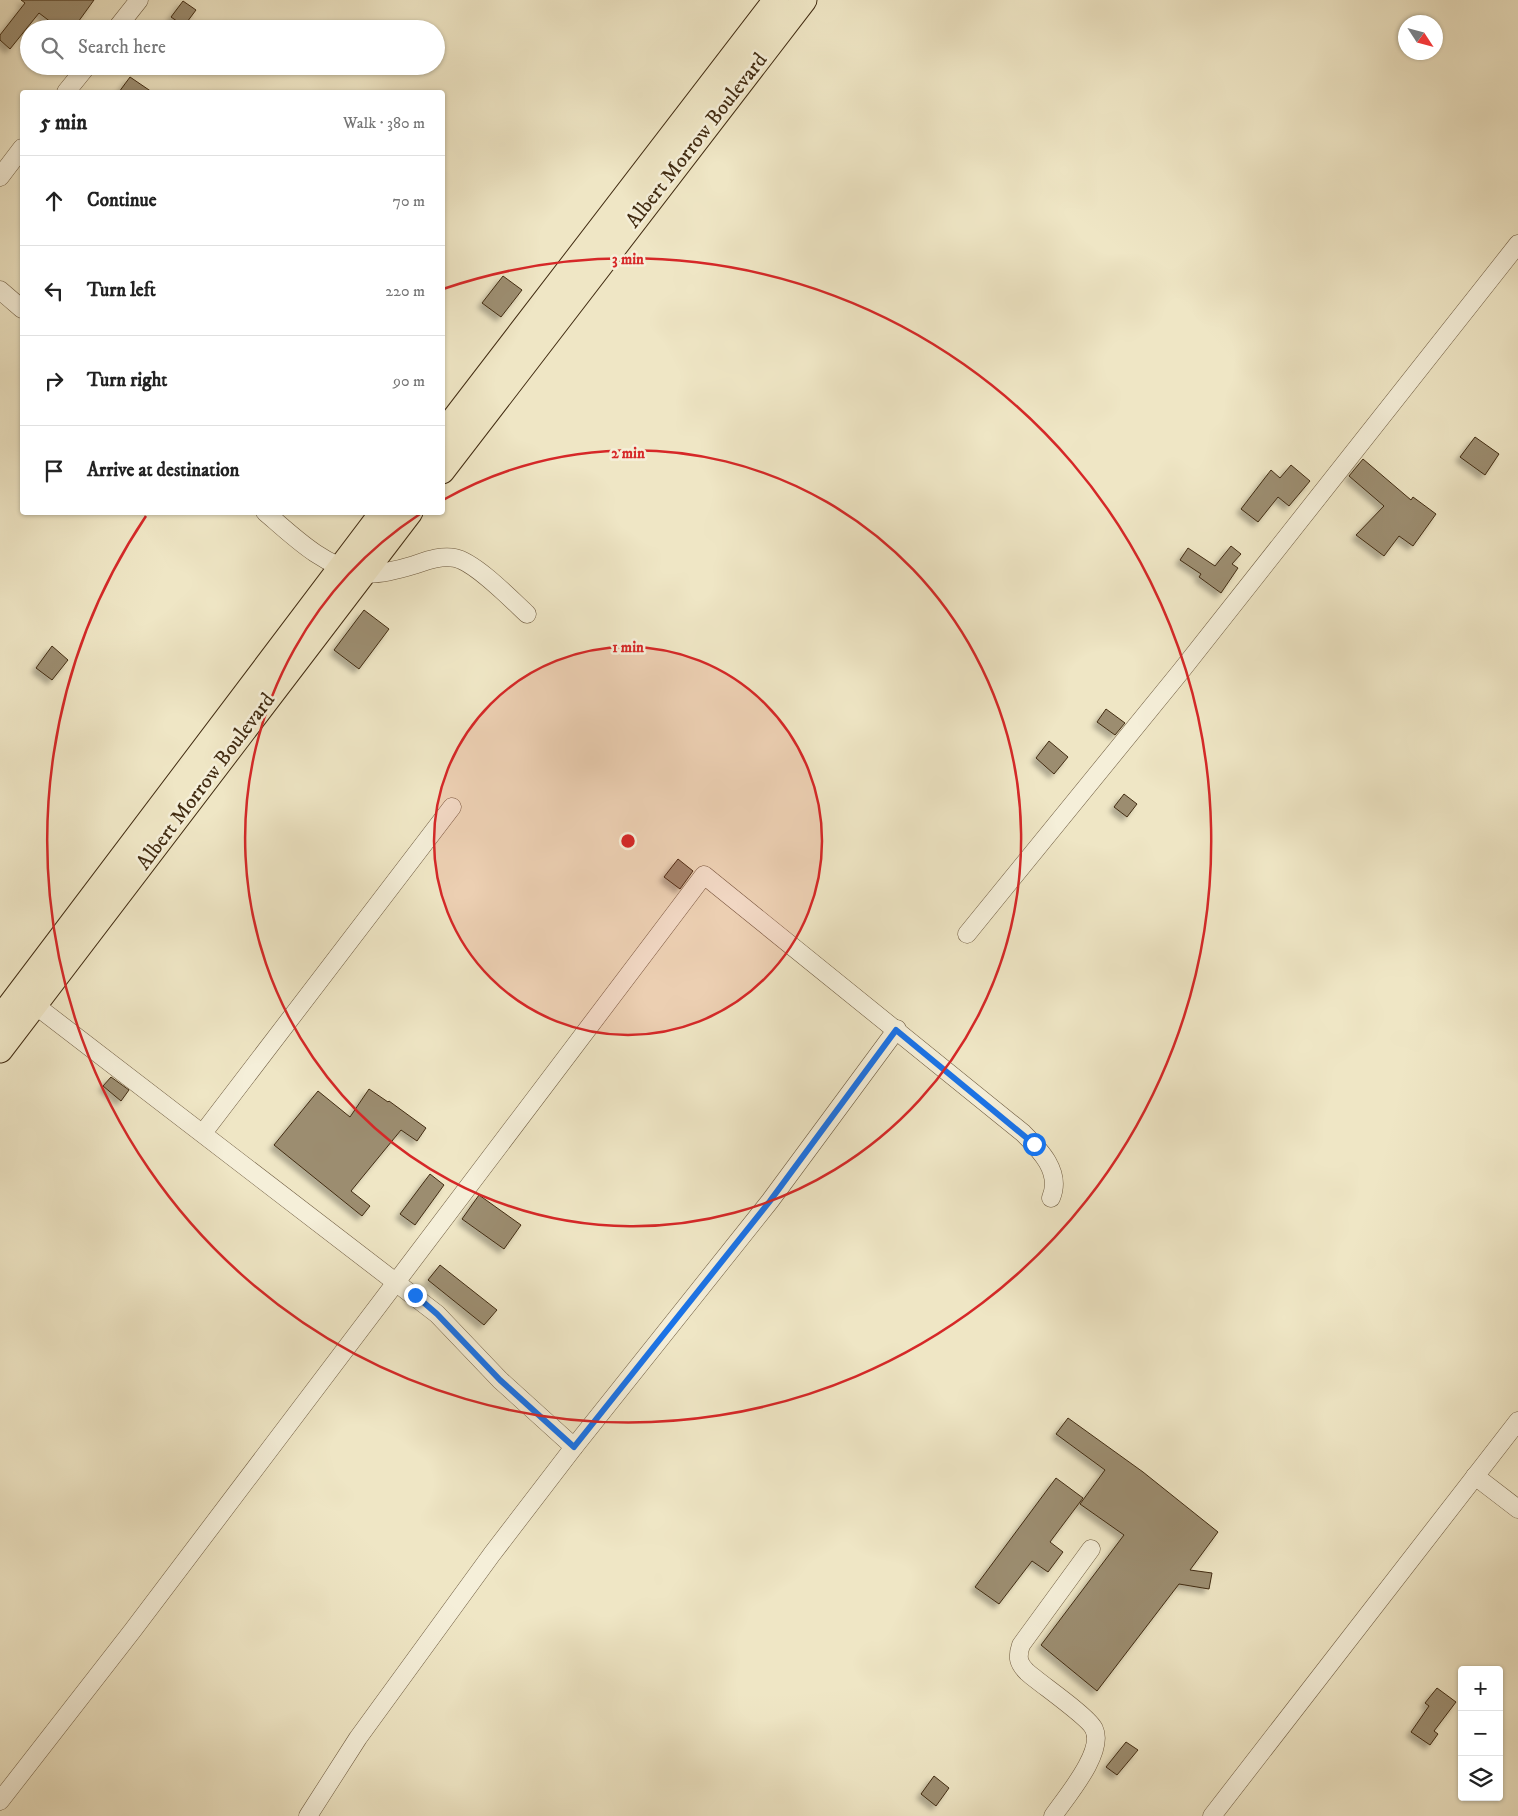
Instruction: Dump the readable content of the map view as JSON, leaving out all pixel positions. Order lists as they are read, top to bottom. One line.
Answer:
{"streets":{"highway":["Albert Morrow Boulevard"]},"north":"bottom right","page":{"search":"Search here","heading":["5 min","Walk · 380 m"],"list":[["Continue","70 m"],["Turn left","220 m"],["Turn right","90 m"],"Arrive at destination"],"map_buttons":["+","−"]},"rings":["3 min","2 min","1 min"]}
